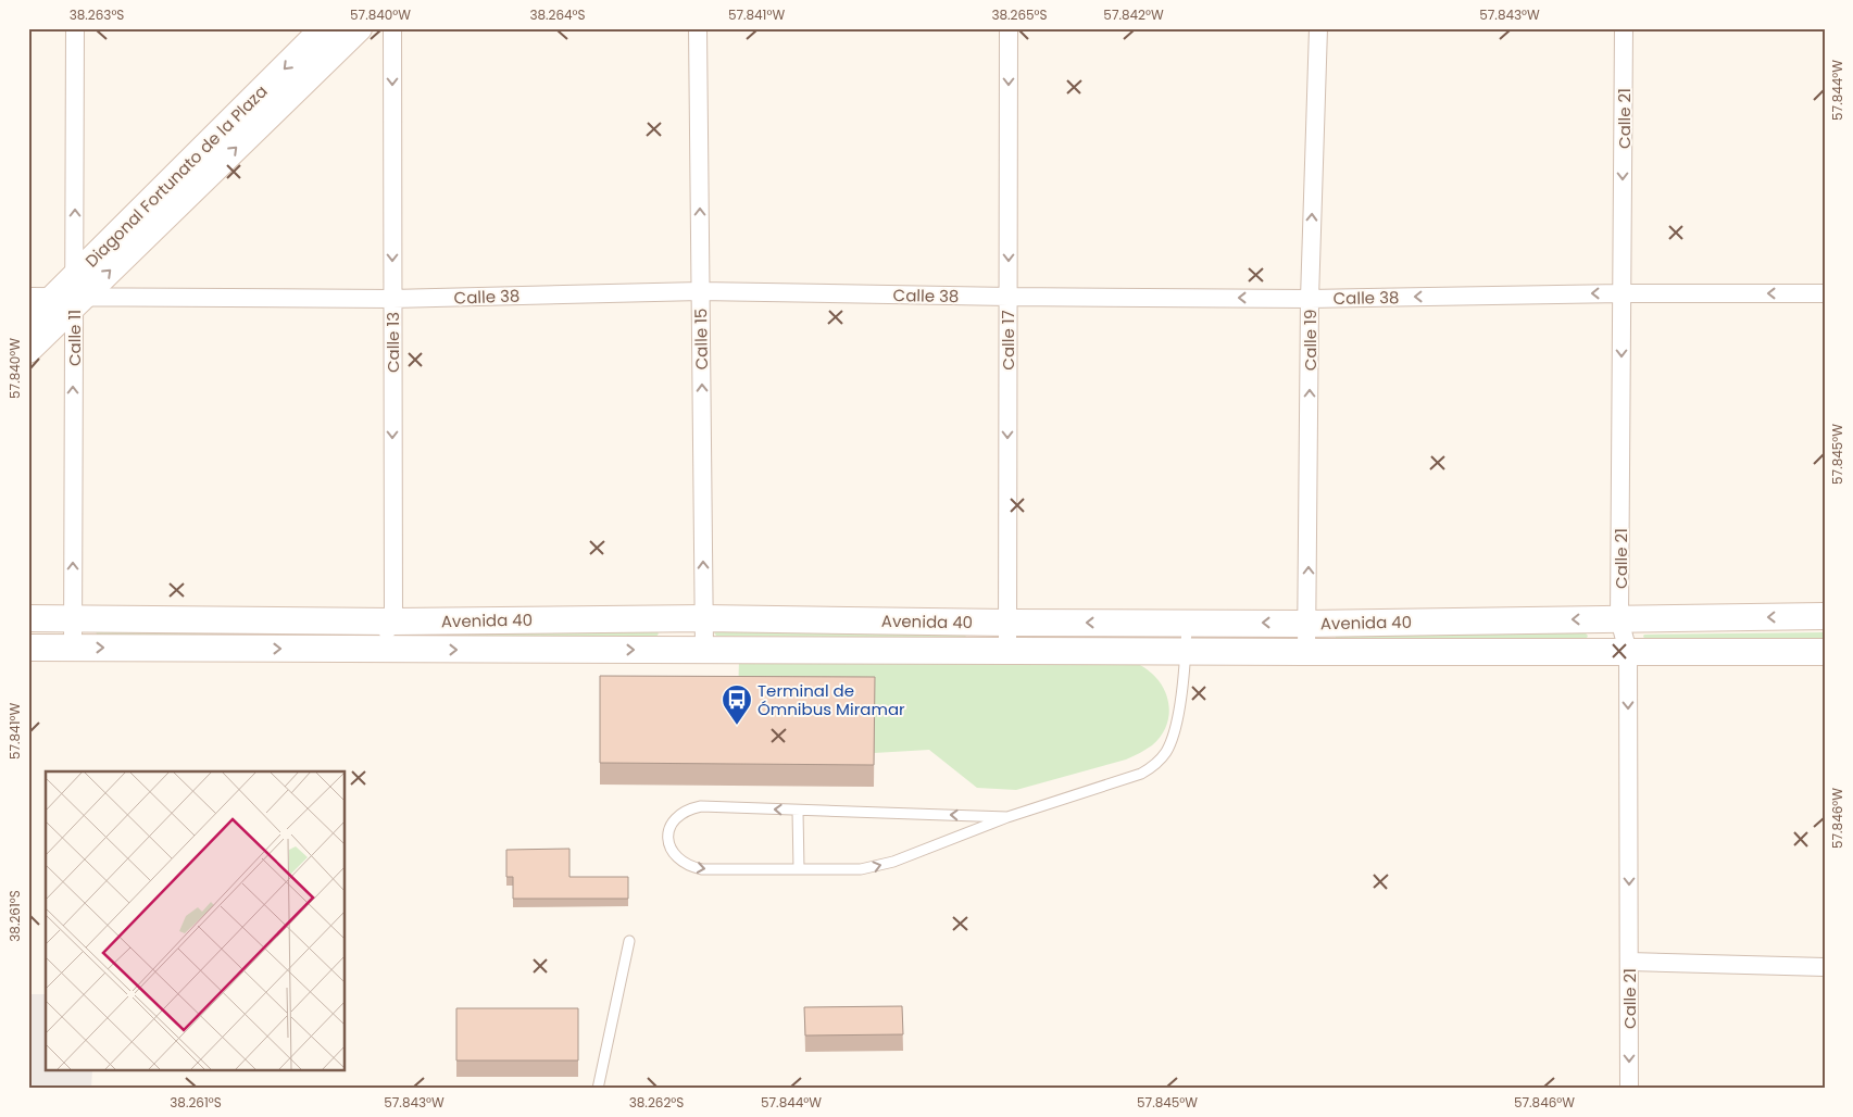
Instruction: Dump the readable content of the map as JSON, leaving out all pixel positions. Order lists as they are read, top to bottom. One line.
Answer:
{"streets":{"main road":["Diagonal Fortunato de la Plaza","Avenida 40"],"street":["Calle 21","Calle 38","Calle 11","Calle 15","Calle 17","Calle 19","Calle 13"]},"crossings":[["Calle 21","Calle 38"],["Calle 21","Avenida 40"],["Diagonal Fortunato de la Plaza","Calle 38"],["Diagonal Fortunato de la Plaza","Calle 11"],["Calle 38","Calle 11"],["Calle 38","Calle 15"],["Calle 38","Calle 17"],["Calle 38","Calle 19"],["Calle 38","Calle 13"],["Calle 11","Avenida 40"],["Calle 15","Avenida 40"],["Calle 17","Avenida 40"],["Calle 19","Avenida 40"],["Calle 13","Avenida 40"]],"one_way":["Calle 21","Calle 38","Calle 11","Calle 15","Calle 17","Calle 19","Calle 13"],"places":{"bus stop":["Terminal de Ómnibus Miramar"]},"coordinates":["38.263°S","57.840°W","38.264°S","57.841°W","38.265°S","57.842°W","57.843°W","57.844°W","57.845°W","57.846°W","38.261°S","38.262°S"]}
